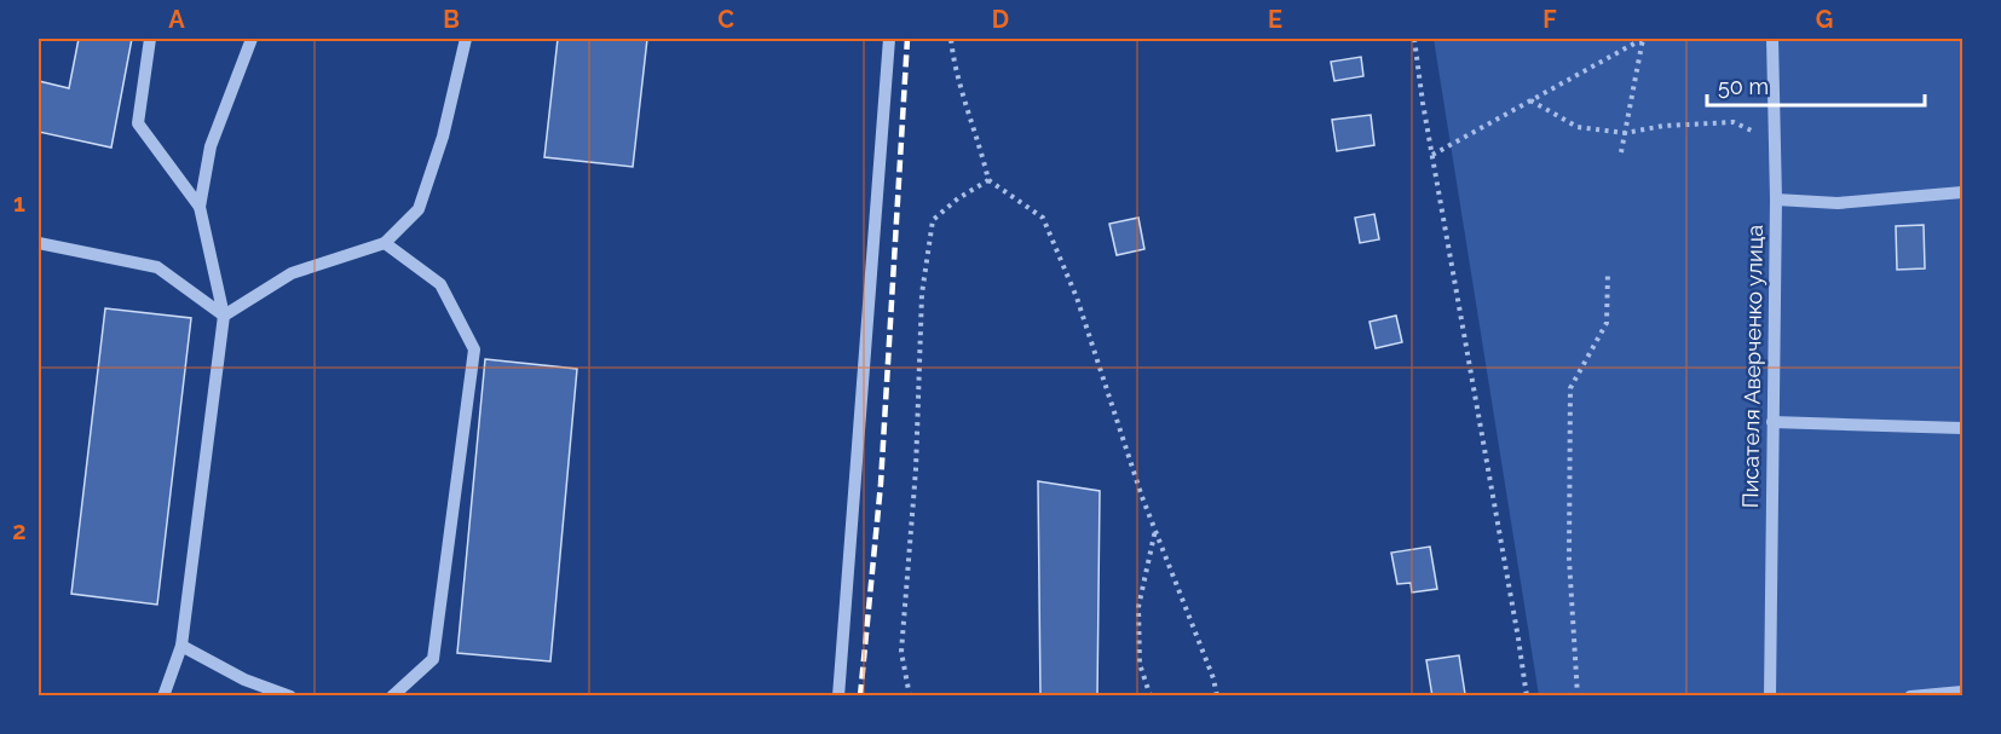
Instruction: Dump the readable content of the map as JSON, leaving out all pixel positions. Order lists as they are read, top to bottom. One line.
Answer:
{"streets":{"street":["Писателя Аверченко улица"]},"scale_bar":"50 m","grid":{"columns":["A","B","C","D","E","F","G"],"rows":["1","2"]}}
